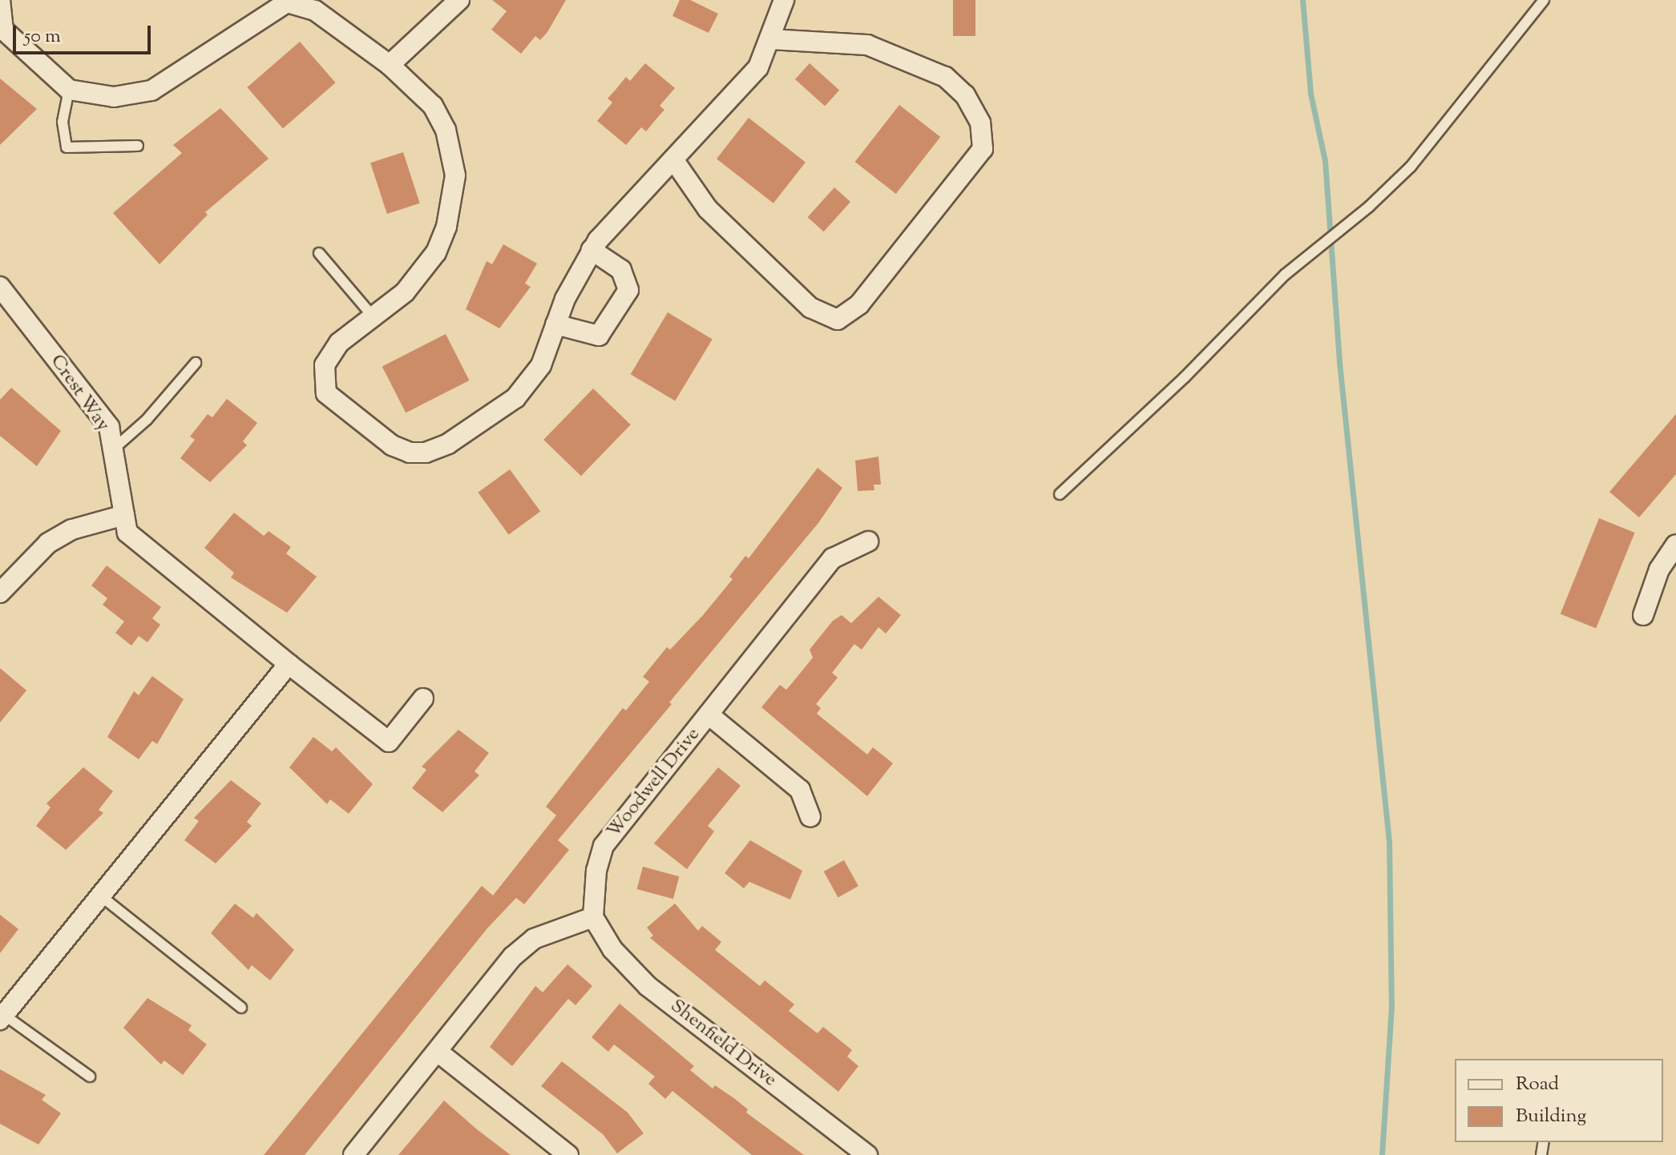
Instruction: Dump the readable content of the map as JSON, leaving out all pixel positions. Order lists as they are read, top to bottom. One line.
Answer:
{"streets":{"street":["Crest Way","Woodwell Drive","Shenfield Drive"]},"crossings":[["Woodwell Drive","Shenfield Drive"]],"legend":["Road","Building"],"scale_bar":"50 m"}
